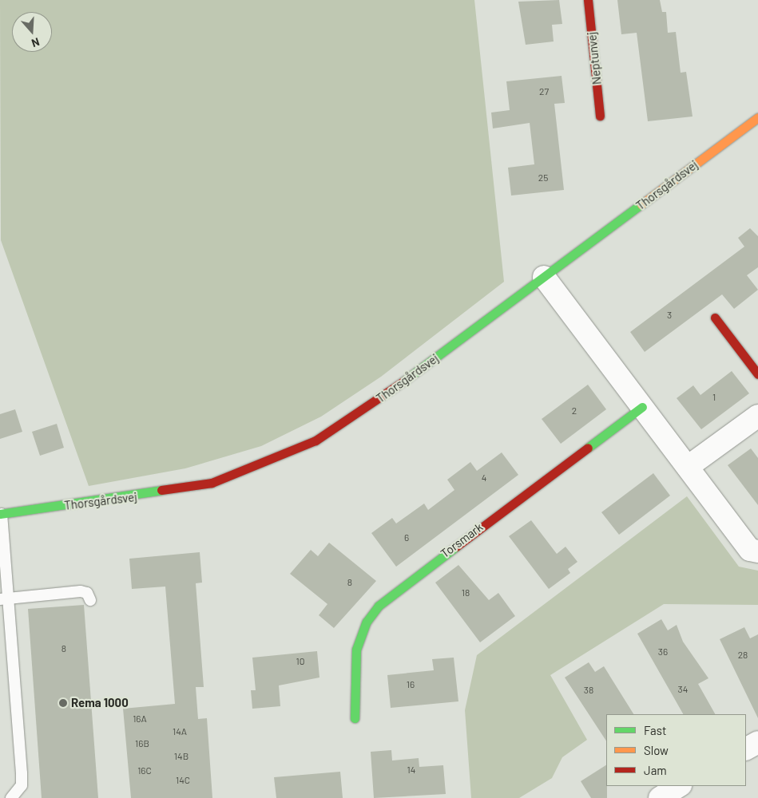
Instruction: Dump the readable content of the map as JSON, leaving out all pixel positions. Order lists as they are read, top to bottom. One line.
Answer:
{"streets":{"street":["Neptunvej","Thorsgårdsvej","Torsmark"]},"places":["Rema 1000"],"house_numbers":["27","25","3","1","2","4","6","8","18","8","36","28","10","16","34","38","16A","14A","16B","14B","14","16C","14C"],"legend":["Fast","Slow","Jam"],"north":"bottom"}
